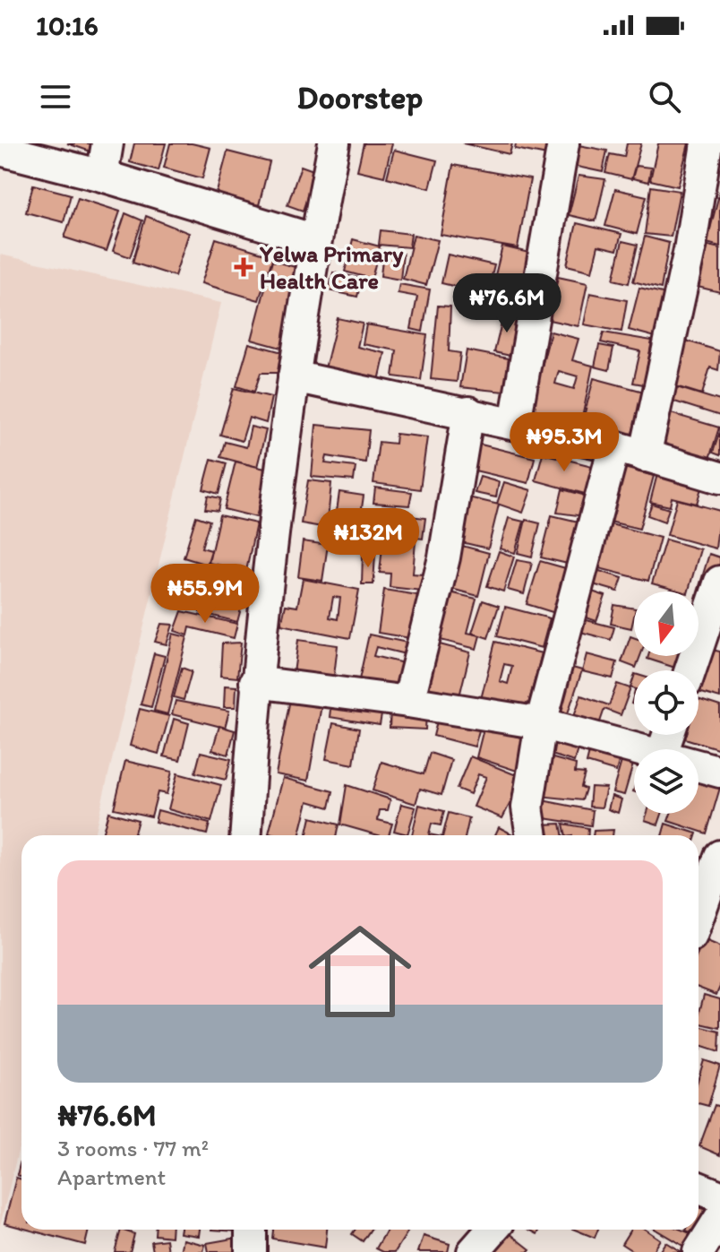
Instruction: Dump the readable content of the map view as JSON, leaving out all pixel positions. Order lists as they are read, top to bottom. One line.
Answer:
{"places":{"health":["Yelwa Primary Health Care"]},"north":"bottom","page":{"status":"10:16","header":"Doorstep","price":["₦76.6M","₦95.3M","₦132M","₦55.9M"],"list":[{"name":"₦76.6M","note":"3 rooms · 77 m² · Apartment"}]}}
